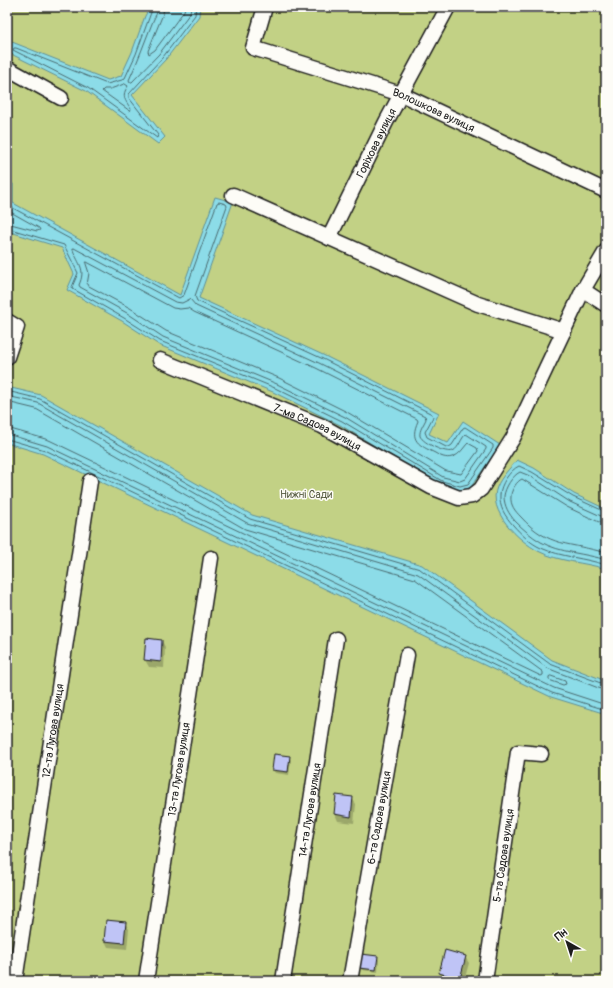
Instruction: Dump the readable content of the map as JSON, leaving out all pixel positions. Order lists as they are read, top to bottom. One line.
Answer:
{"streets":{"street":["Волошкова вулиця","Горіхова вулиця","7-ма Садова вулиця","12-та Лугова вулиця","13-та Лугова вулиця","14-та Лугова вулиця","6-та Садова вулиця","5-та Садова вулиця"]},"crossings":[["Волошкова вулиця","Горіхова вулиця"]],"parks":["Нижні Сади"],"north":"top left"}
